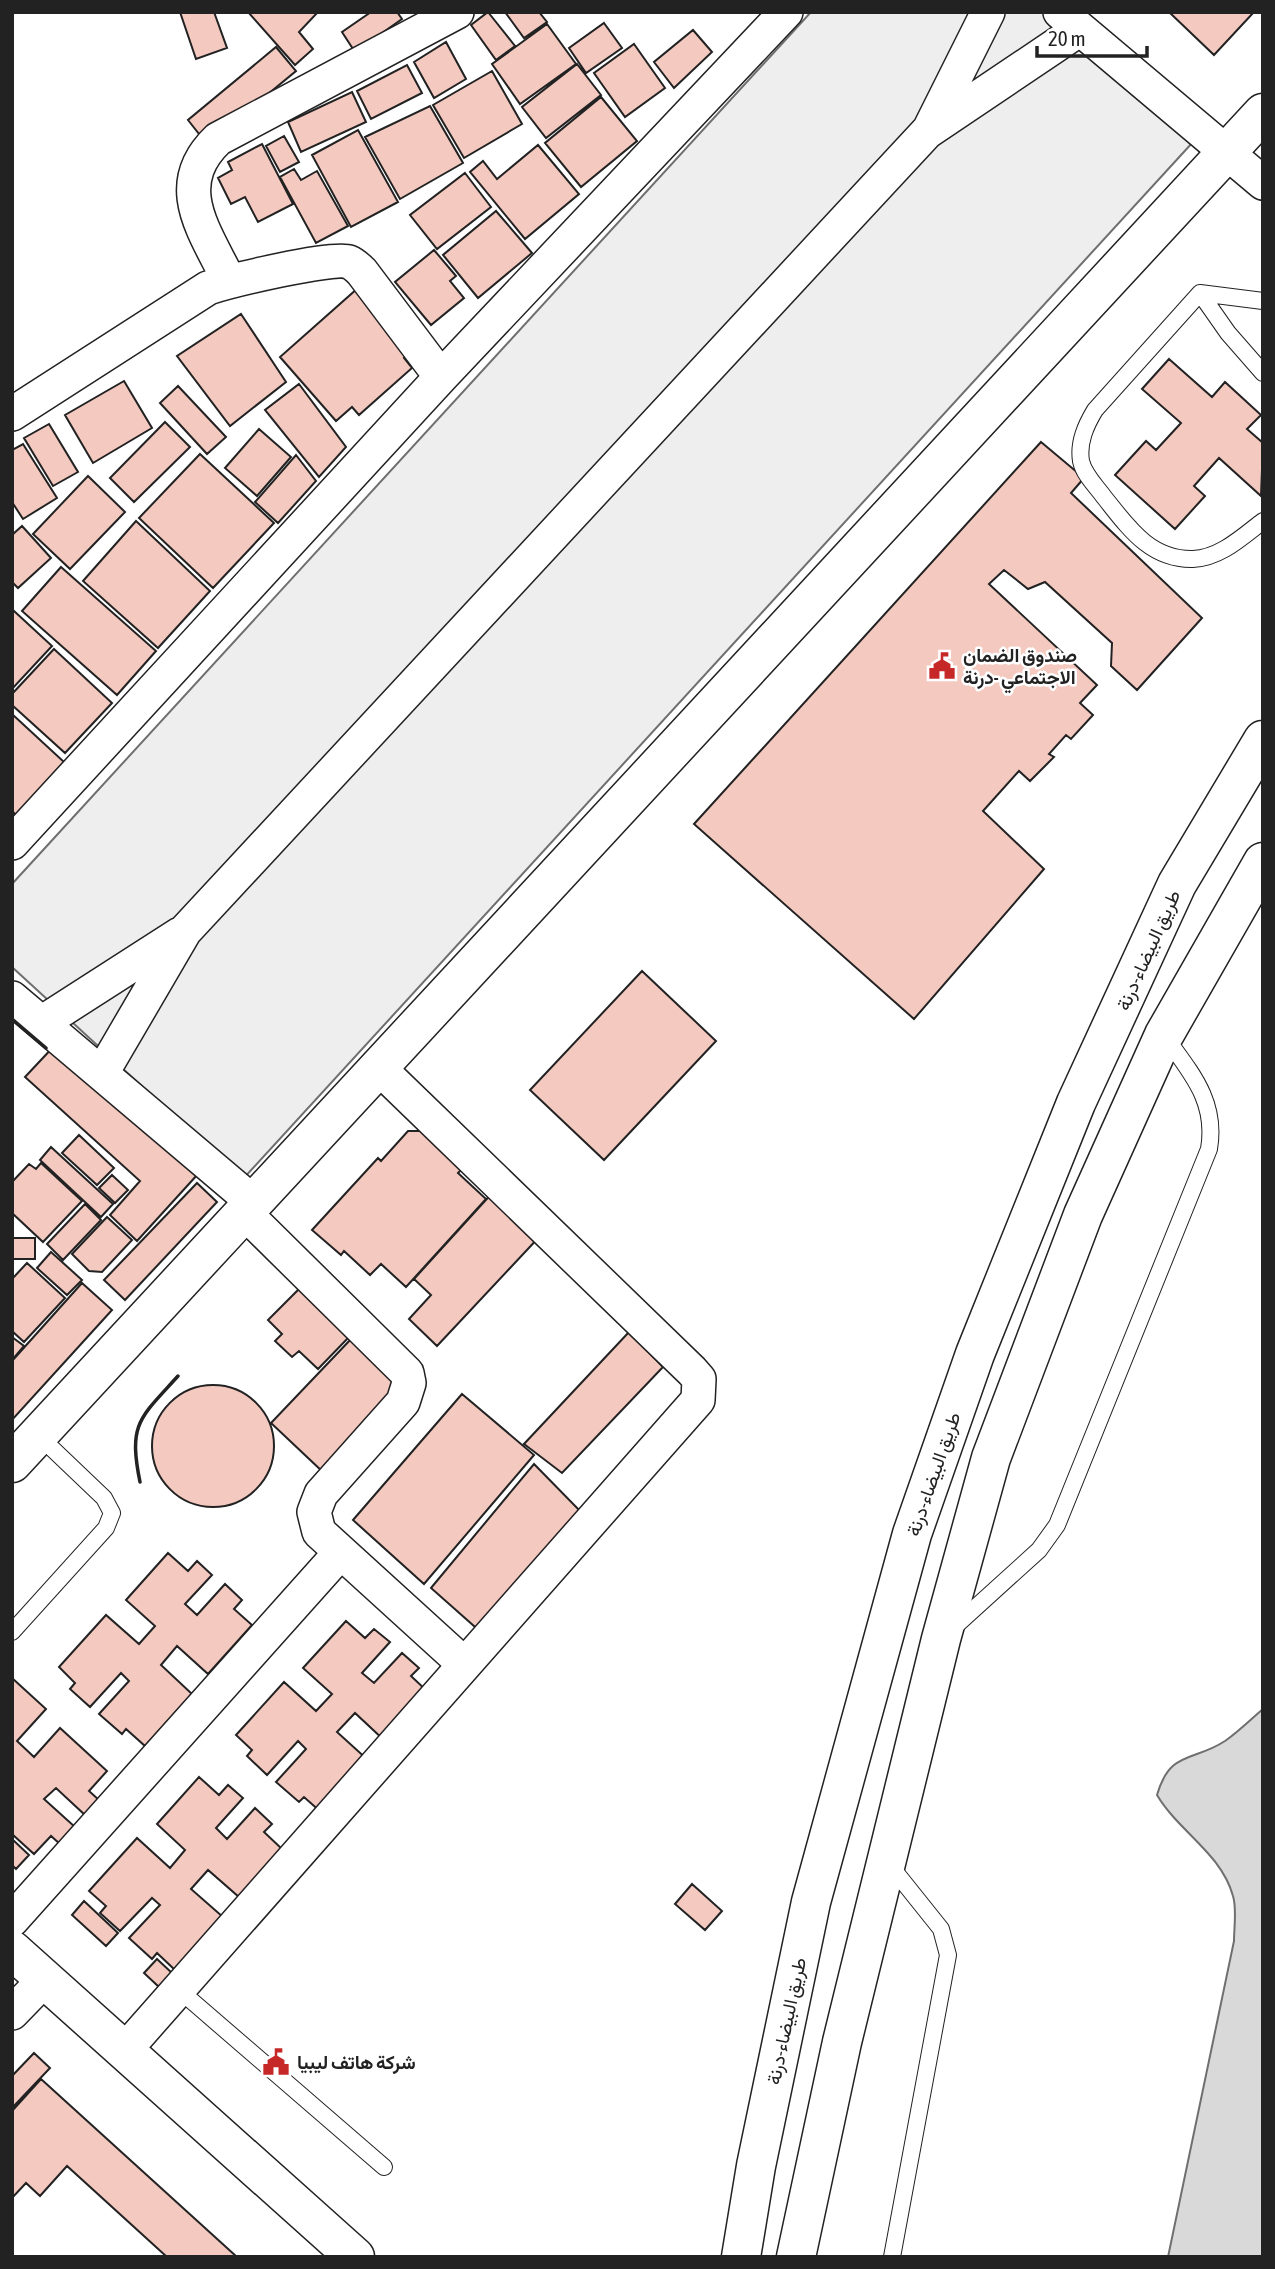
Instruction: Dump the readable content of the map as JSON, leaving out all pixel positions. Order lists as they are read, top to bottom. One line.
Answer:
{"streets":{"main road":["طريق البيضاء-درنة"]},"places":{"public building":["صندوق الضمان الاجتماعي -درنة","شركة هاتف ليبيا"]},"scale_bar":"20 m"}
